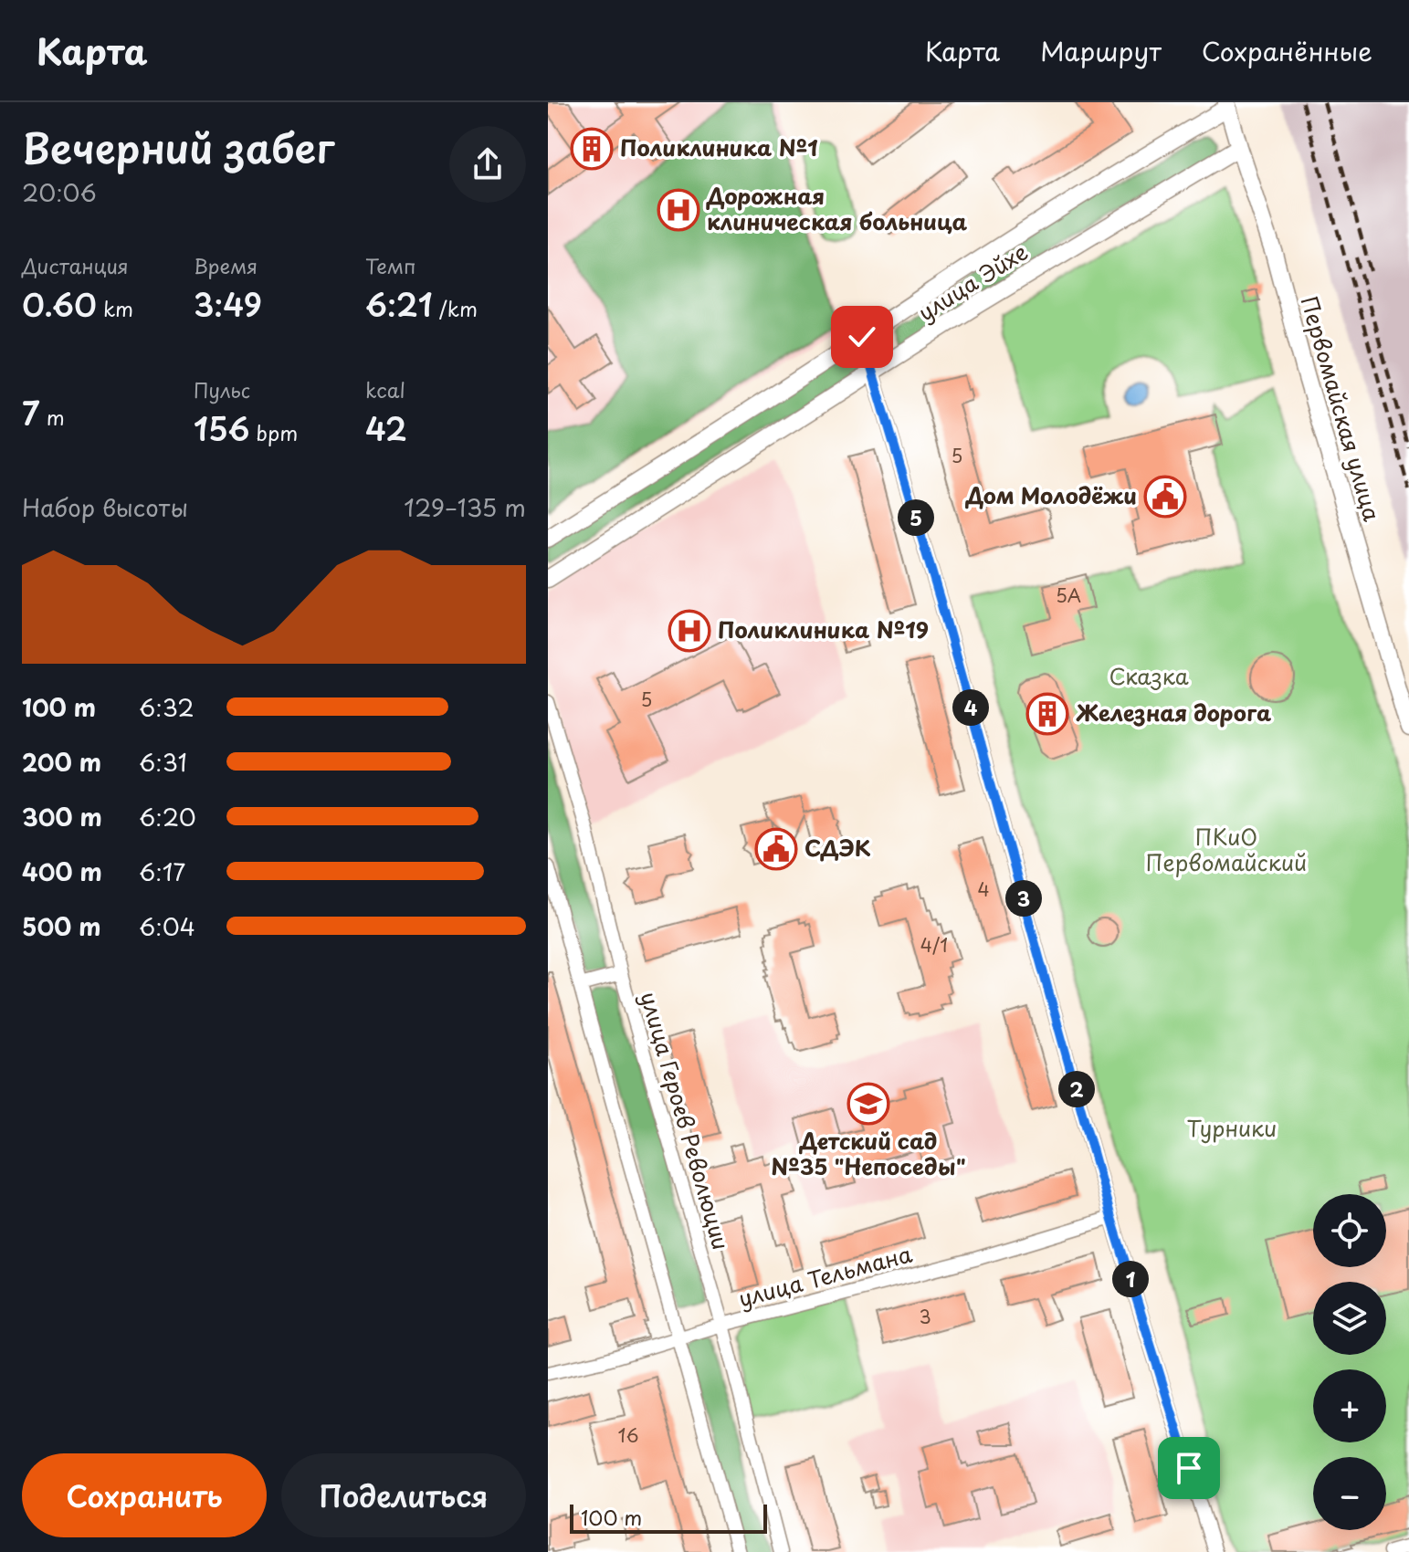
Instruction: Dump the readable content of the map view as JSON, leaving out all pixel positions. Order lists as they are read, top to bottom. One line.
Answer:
{"streets":{"main road":["улица Эйхе","Первомайская улица"],"street":["улица Героев Революции","улица Тельмана"]},"crossings":[["улица Эйхе","Первомайская улица"],["улица Героев Революции","улица Тельмана"]],"parks":["Сказка","ПКиО Первомайский","Турники"],"places":{"building":["Поликлиника №1","Железная дорога"],"hospital":["Дорожная клиническая больница","Поликлиника №19"],"public building":["Дом Молодёжи","СДЭК"],"school or university":["Детский сад №35 \"Непоседы\""]},"house_numbers":["5","5А","5","4","4/1","3","16"],"scale_bar":"100 m","page":{"header":"Карта","nav":["Карта","Маршрут","Сохранённые"],"heading":["Вечерний забег","20:06"],"stats":[["Дистанция","0.60 km"],["Время","3:49"],["Темп","6:21 /km"],["7 m"],["Пульс","156 bpm"],["kcal","42"]],"chart":["Набор высоты","129–135 m"],"pins":["5","4","3","2","1"],"list":[{"name":"100 m","note":"6:32"},{"name":"200 m","note":"6:31"},{"name":"300 m","note":"6:20"},{"name":"400 m","note":"6:17"},{"name":"500 m","note":"6:04"}],"map_buttons":["+","−"],"buttons":["Сохранить","Поделиться"],"scale":"100 m"}}
